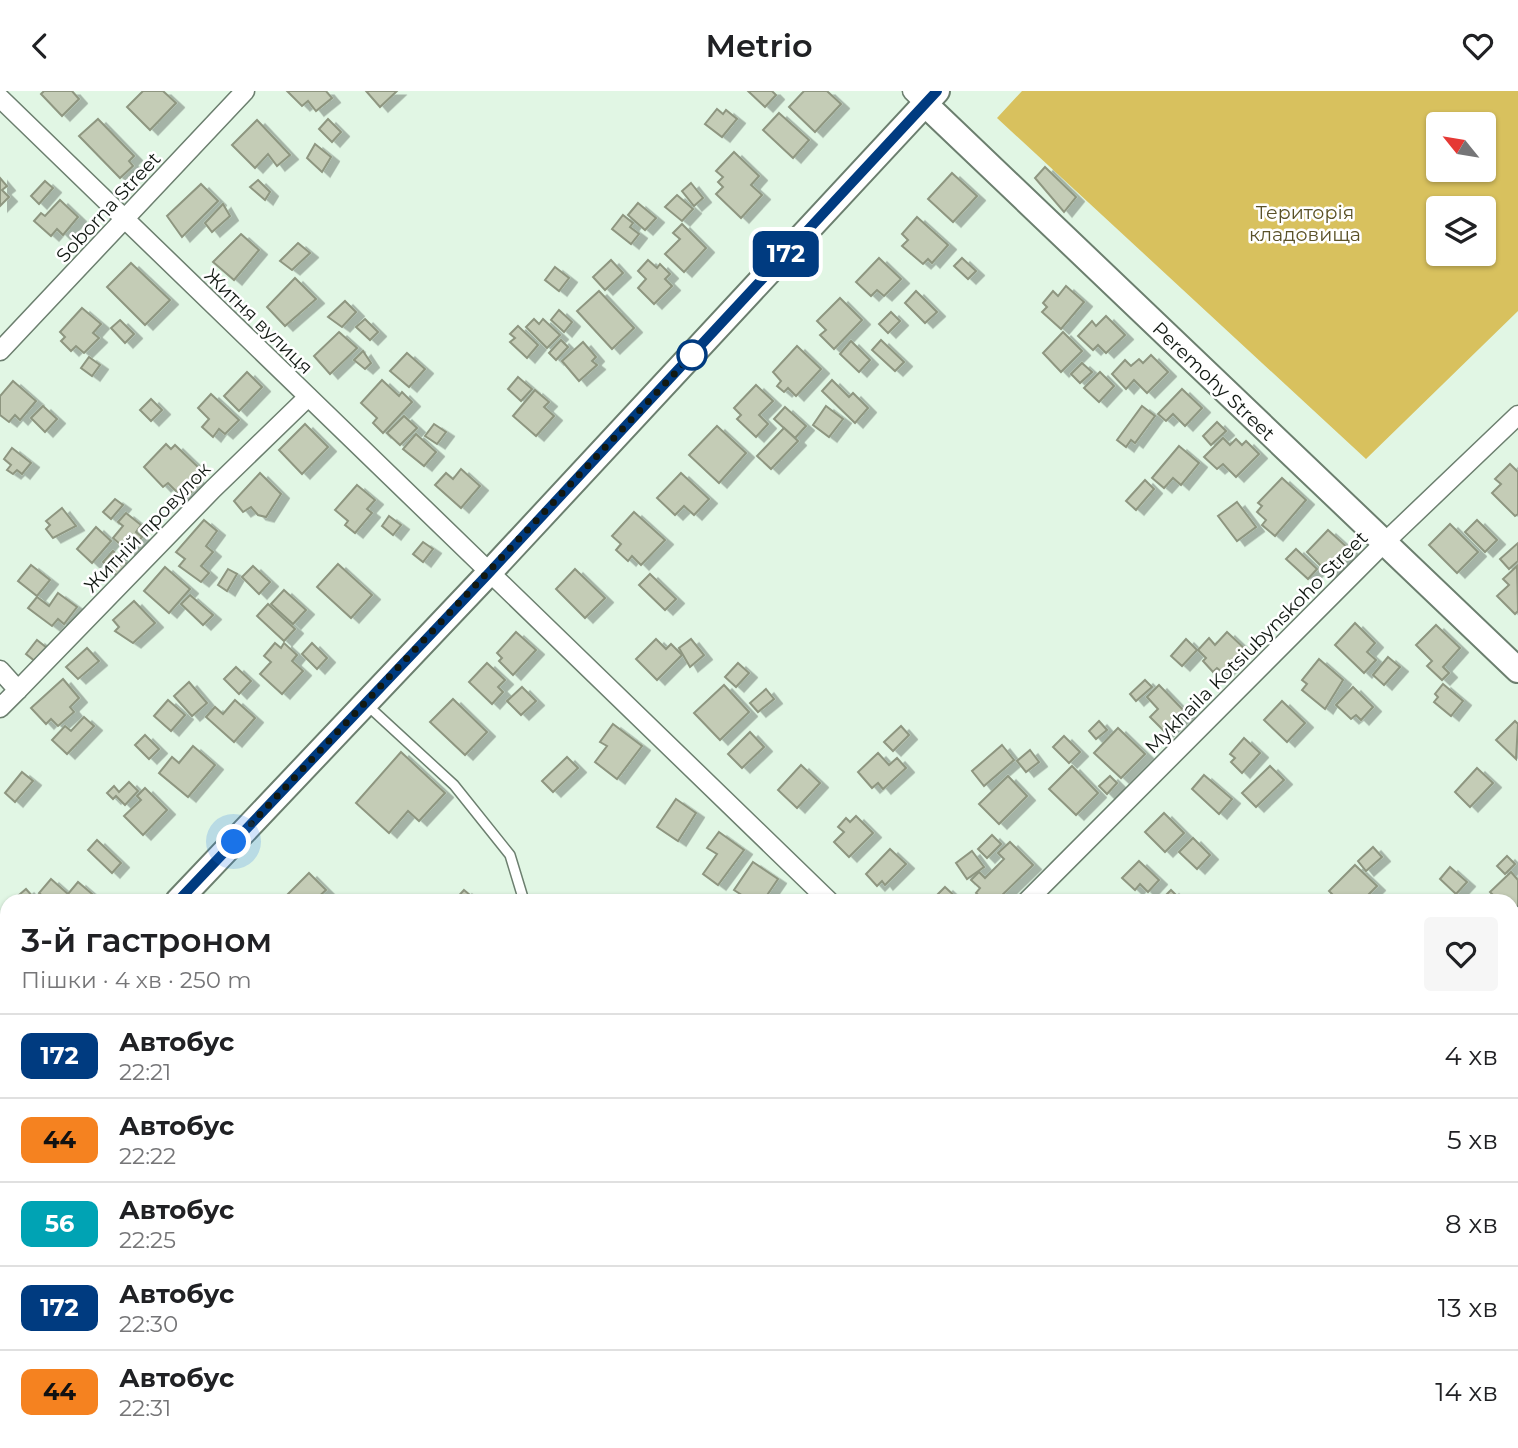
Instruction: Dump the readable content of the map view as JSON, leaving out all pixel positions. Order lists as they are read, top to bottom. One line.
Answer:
{"streets":{"street":["Soborna Street","Житня вулиця","Peremohy Street","Житній провулок","Mykhaila Kotsiubynskoho Street"]},"crossings":[["Soborna Street","Житня вулиця"],["Житня вулиця","Житній провулок"],["Peremohy Street","Mykhaila Kotsiubynskoho Street"]],"parks":["Територія кладовища"],"lines":["bus line 172"],"north":"top left","page":{"header":"Metrio","on_map":"172","heading":["3-й гастроном","Пішки · 4 хв · 250 m"],"list":[{"mark":"172","name":"Автобус","note":"22:21","value":"4 хв"},{"mark":"44","name":"Автобус","note":"22:22","value":"5 хв"},{"mark":"56","name":"Автобус","note":"22:25","value":"8 хв"},{"mark":"172","name":"Автобус","note":"22:30","value":"13 хв"},{"mark":"44","name":"Автобус","note":"22:31","value":"14 хв"}]}}
